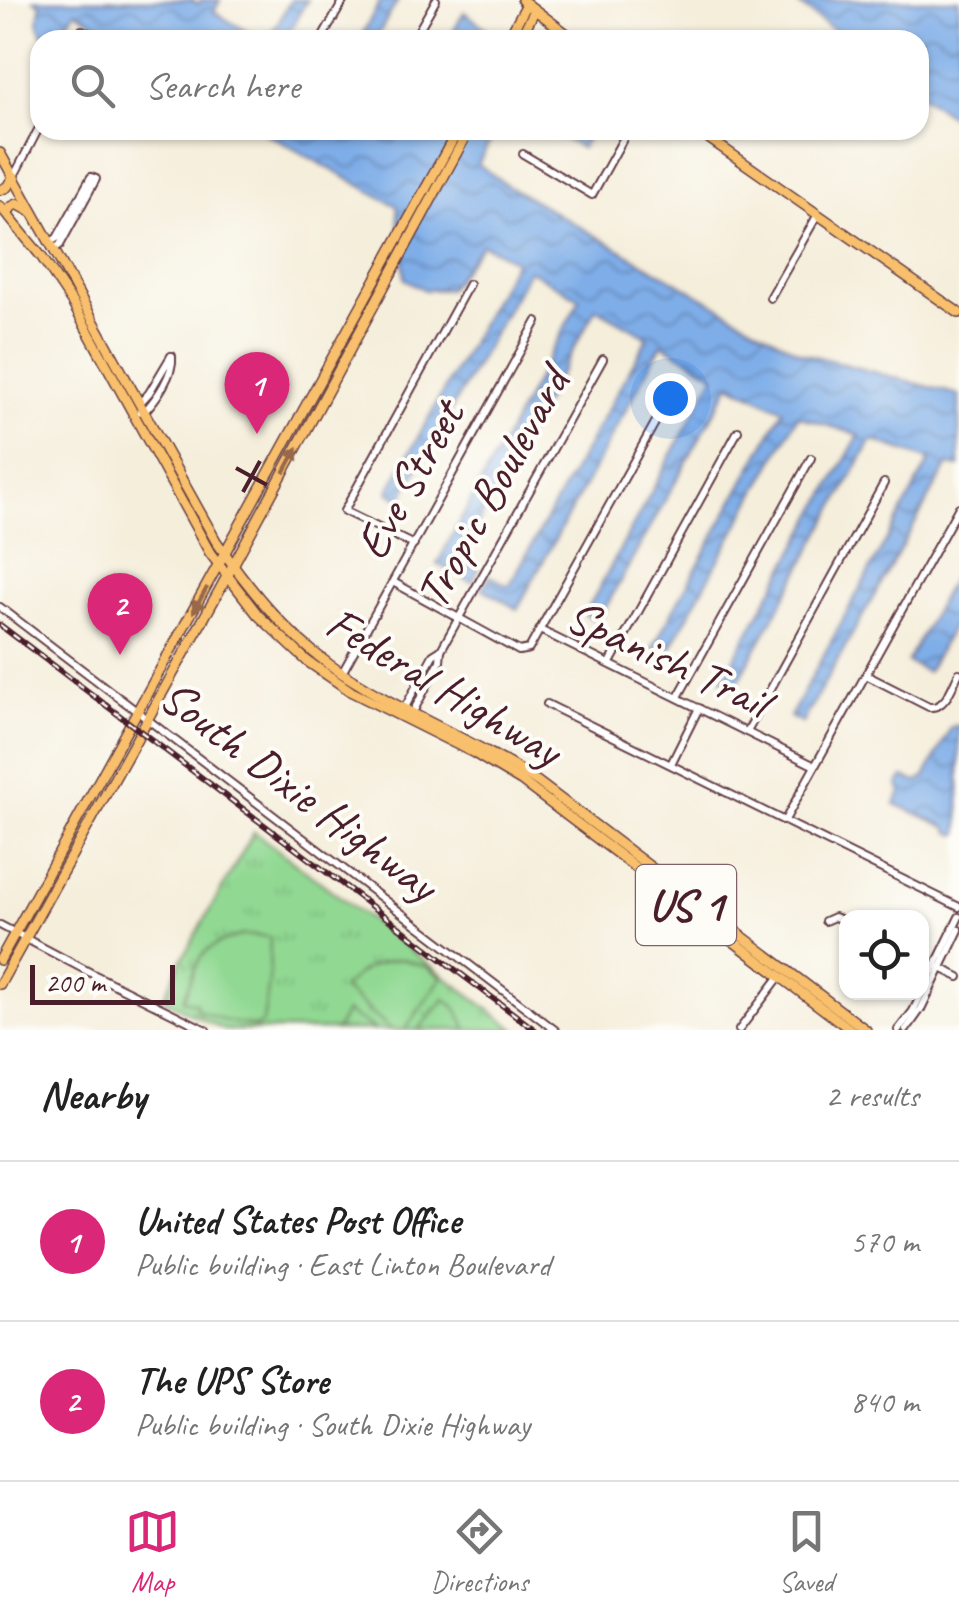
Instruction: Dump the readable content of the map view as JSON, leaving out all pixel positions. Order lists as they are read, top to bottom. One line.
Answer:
{"streets":{"main road":["Federal Highway","US 1"],"street":["Eve Street","Tropic Boulevard","Spanish Trail","South Dixie Highway"]},"crossings":[["Eve Street","Spanish Trail"],["Eve Street","Federal Highway"],["Tropic Boulevard","Spanish Trail"],["Tropic Boulevard","Federal Highway"],["Federal Highway","US 1"]],"scale_bar":"200 m","page":{"search":"Search here","pins":["1","2"],"scale":"200 m","heading":["Nearby","2 results"],"list":[{"mark":"1","name":"United States Post Office","note":"Public building · East Linton Boulevard","value":"570 m"},{"mark":"2","name":"The UPS Store","note":"Public building · South Dixie Highway","value":"840 m"}],"nav":["Map","Directions","Saved"]}}
